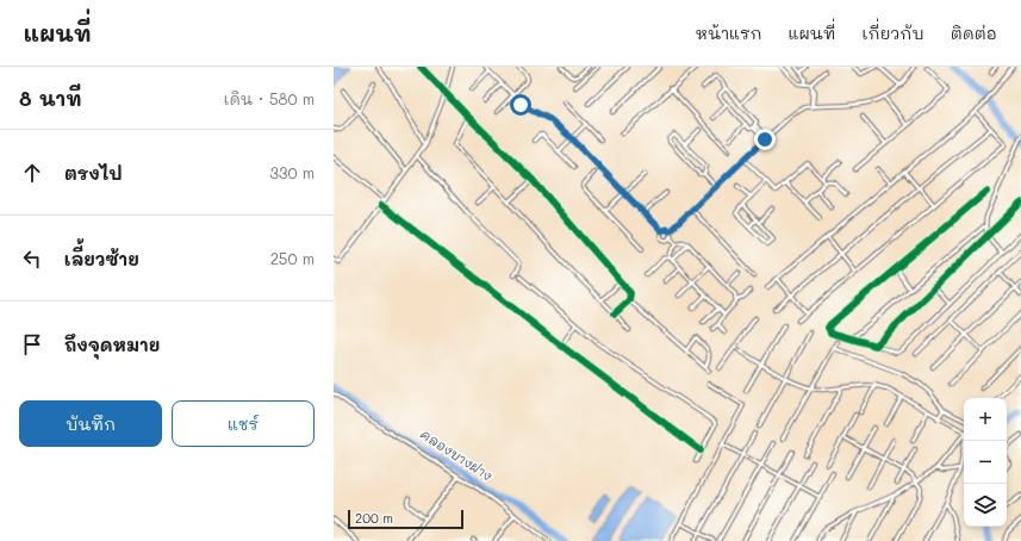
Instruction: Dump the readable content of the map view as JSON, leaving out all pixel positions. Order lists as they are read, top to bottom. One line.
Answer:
{"water":["คลองบางฝาง"],"scale_bar":"200 m","page":{"header":"แผนที่","nav":["หน้าแรก","แผนที่","เกี่ยวกับ","ติดต่อ"],"heading":["8 นาที","เดิน · 580 m"],"list":[["ตรงไป","330 m"],["เลี้ยวซ้าย","250 m"],"ถึงจุดหมาย"],"buttons":["บันทึก","แชร์"],"map_buttons":["+","−"],"scale":"200 m"}}
